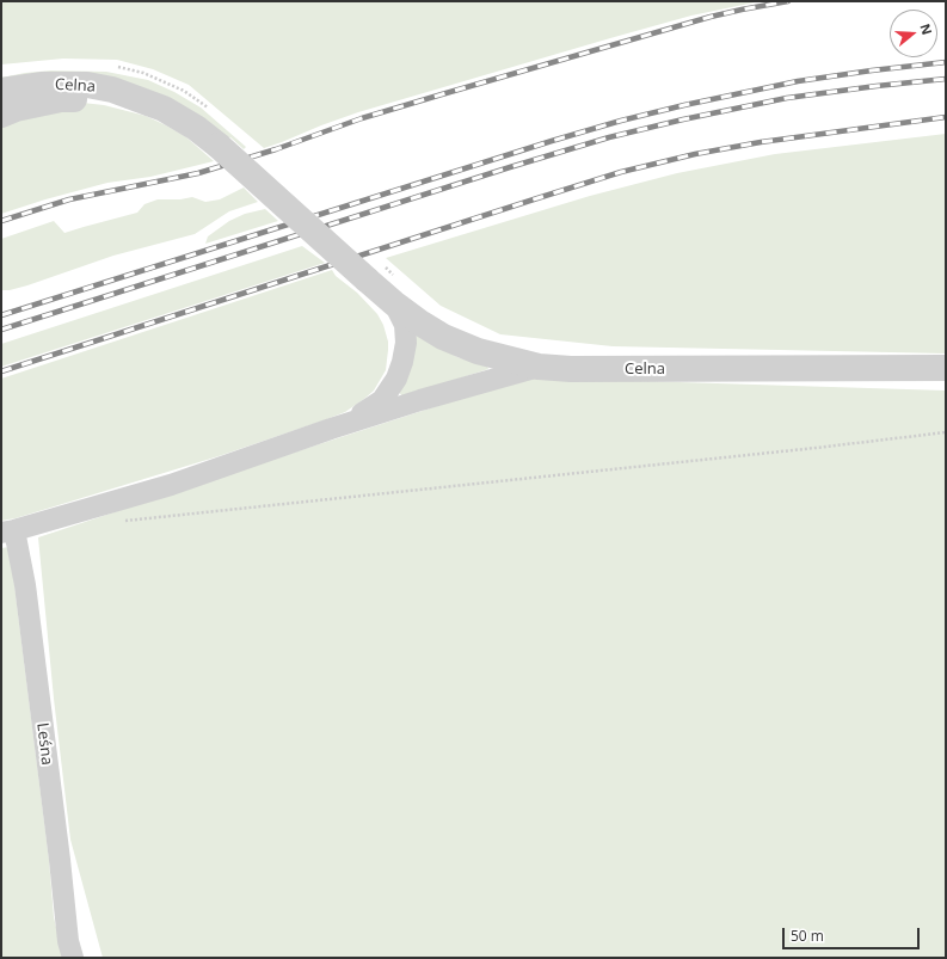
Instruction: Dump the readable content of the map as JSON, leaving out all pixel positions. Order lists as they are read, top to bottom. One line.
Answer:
{"streets":{"street":["Celna","Leśna"]},"scale_bar":"50 m","north":"right"}
